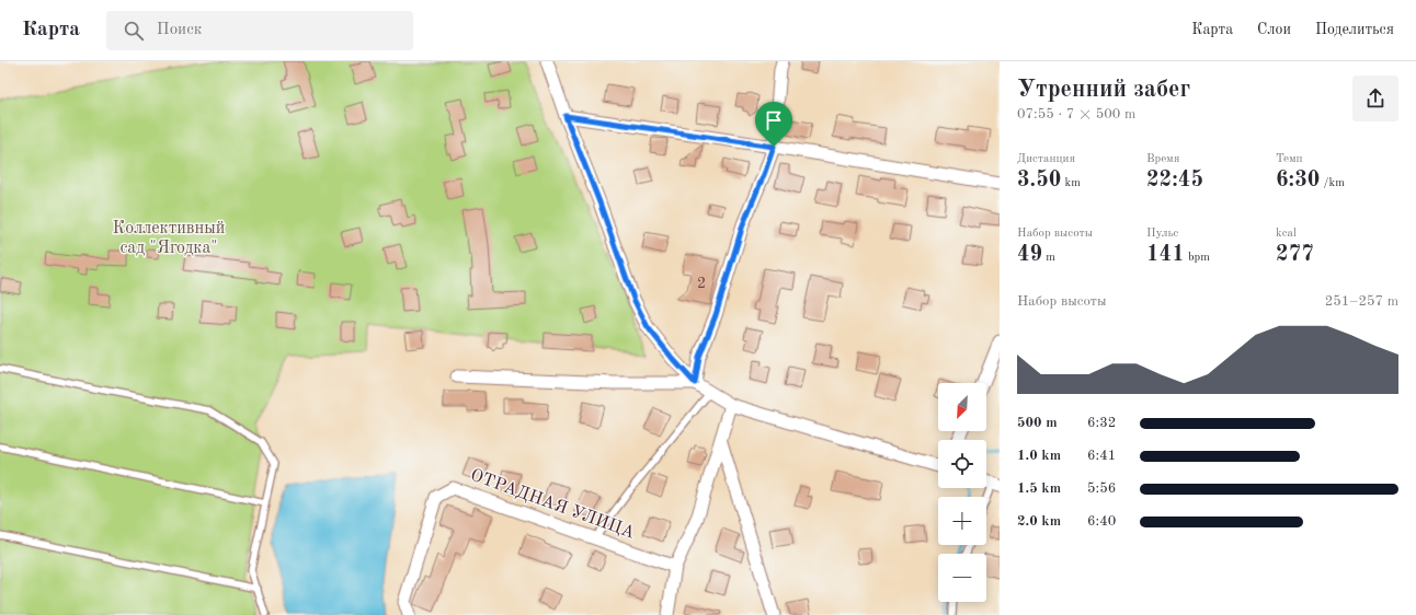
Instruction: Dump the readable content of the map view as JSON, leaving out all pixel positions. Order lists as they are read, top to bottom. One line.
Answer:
{"streets":{"street":["ОТРАДНАЯ УЛИЦА"]},"parks":["Коллективный сад \"Ягодка\""],"house_numbers":["2"],"north":"bottom left","page":{"header":"Карта","search":"Поиск","nav":["Карта","Слои","Поделиться"],"heading":["Утренний забег","07:55 · 7 × 500 m"],"stats":[["Дистанция","3.50 km"],["Время","22:45"],["Темп","6:30 /km"],["Набор высоты","49 m"],["Пульс","141 bpm"],["kcal","277"]],"chart":["Набор высоты","251–257 m"],"map_buttons":["+","−"],"list":[{"name":"500 m","note":"6:32"},{"name":"1.0 km","note":"6:41"},{"name":"1.5 km","note":"5:56"},{"name":"2.0 km","note":"6:40"}]}}
